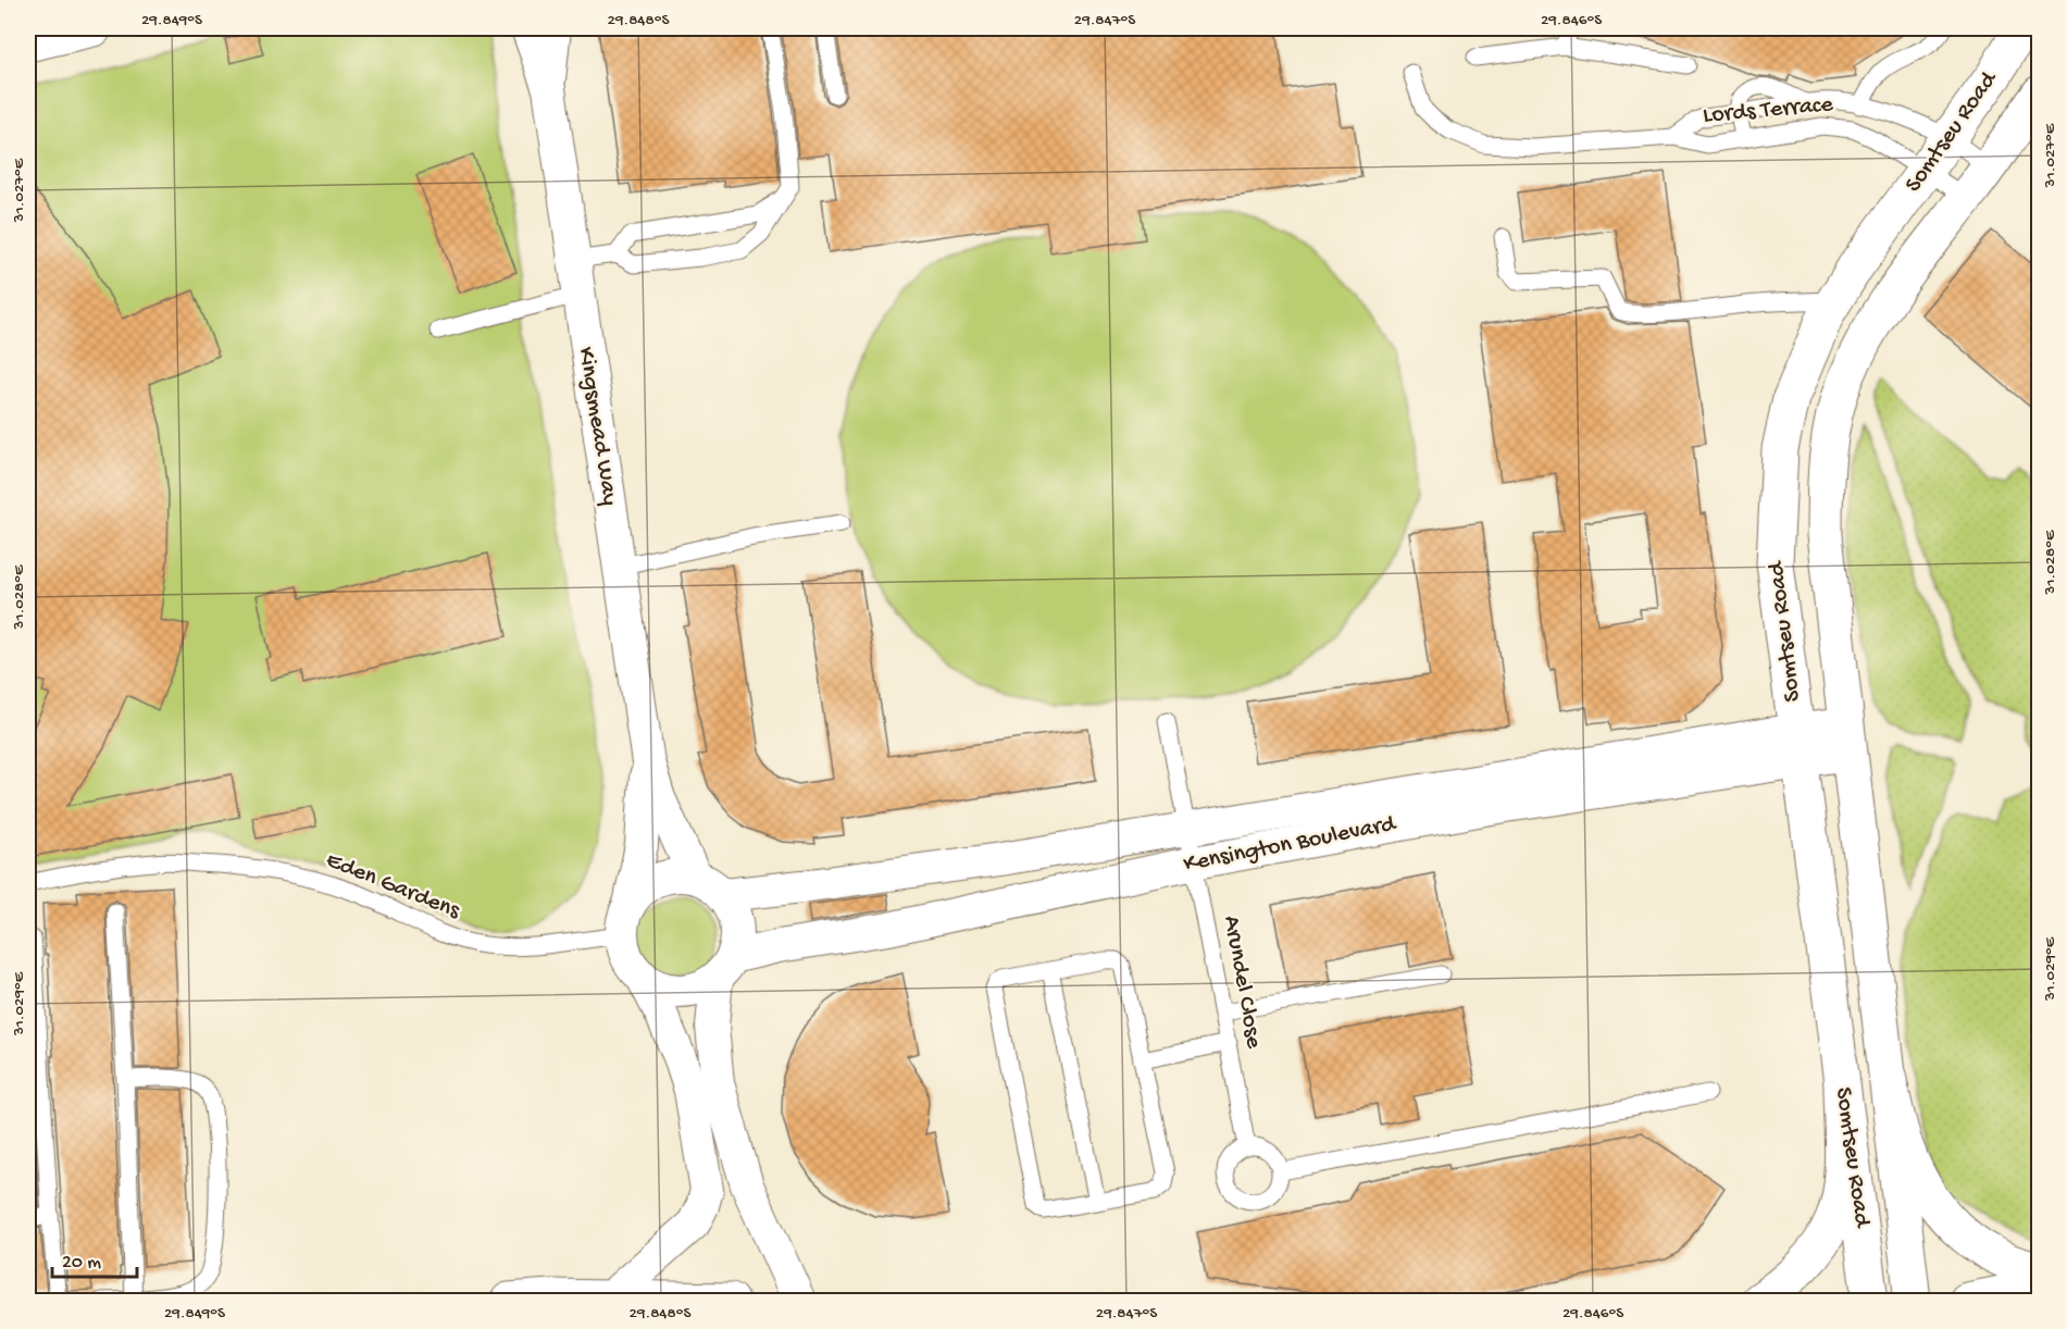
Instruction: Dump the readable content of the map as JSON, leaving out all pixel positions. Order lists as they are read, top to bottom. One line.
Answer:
{"streets":{"main road":["Somtseu Road"],"street":["Kingsmead Way","Kensington Boulevard"],"lane":["Lords Terrace","Eden Gardens","Arundel Close"]},"crossings":[["Lords Terrace","Somtseu Road"],["Somtseu Road","Kensington Boulevard"],["Kingsmead Way","Kensington Boulevard"],["Kingsmead Way","Eden Gardens"],["Kensington Boulevard","Eden Gardens"],["Kensington Boulevard","Arundel Close"]],"scale_bar":"20 m","coordinates":["29.849°S","29.848°S","29.847°S","29.846°S","31.027°E","31.028°E","31.029°E"]}
